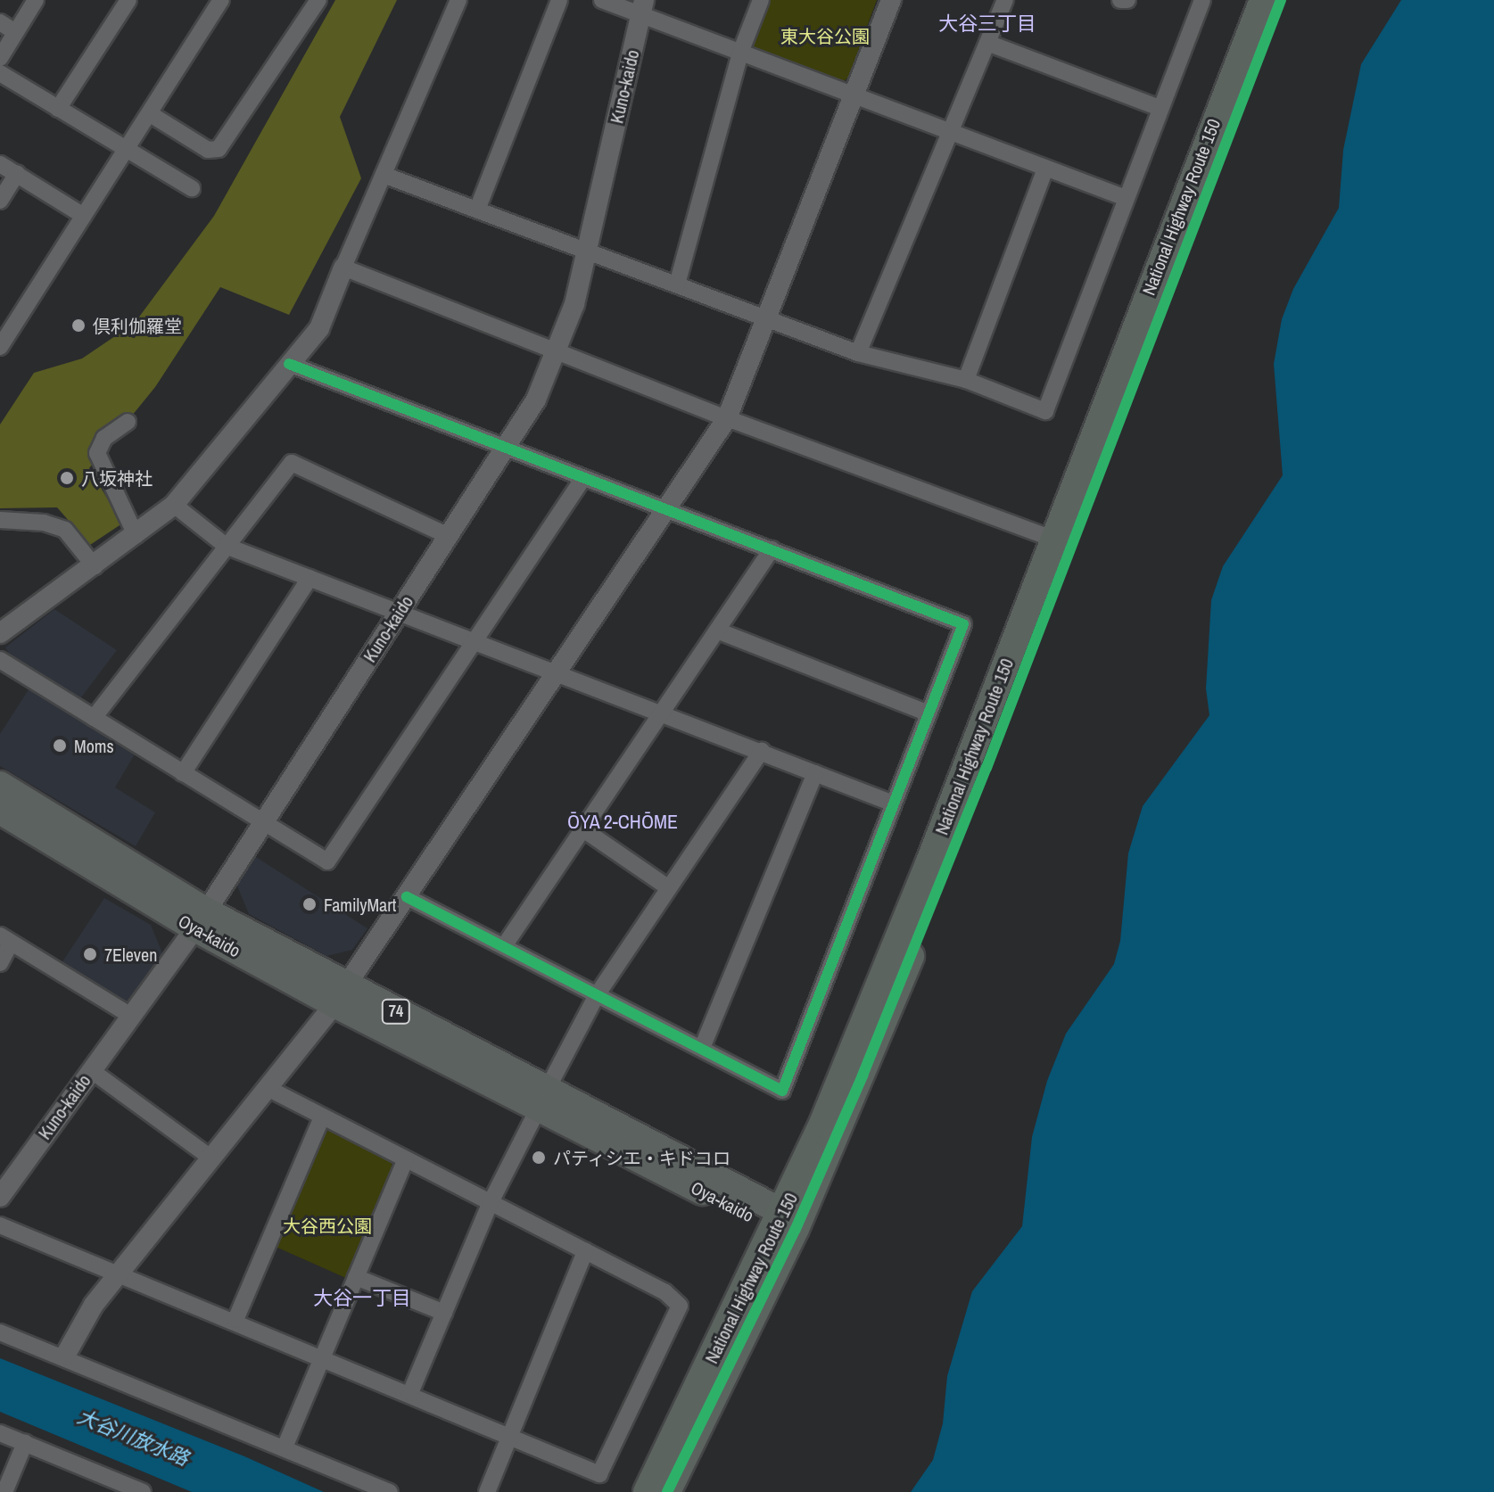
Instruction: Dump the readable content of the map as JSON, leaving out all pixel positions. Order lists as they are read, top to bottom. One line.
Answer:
{"streets":{"highway":["National Highway Route 150"],"main road":["Oya-kaido","74"],"street":["Kuno-kaido"]},"crossings":[["Kuno-kaido","Oya-kaido"],["National Highway Route 150","Oya-kaido"]],"districts":["大谷三丁目","ŌYA 2-CHŌME","大谷一丁目"],"water":["大谷川放水路"],"parks":["東大谷公園","大谷西公園"],"places":["倶利伽羅堂","八坂神社","Moms","FamilyMart","7Eleven","パティシエ・キドコロ"]}
